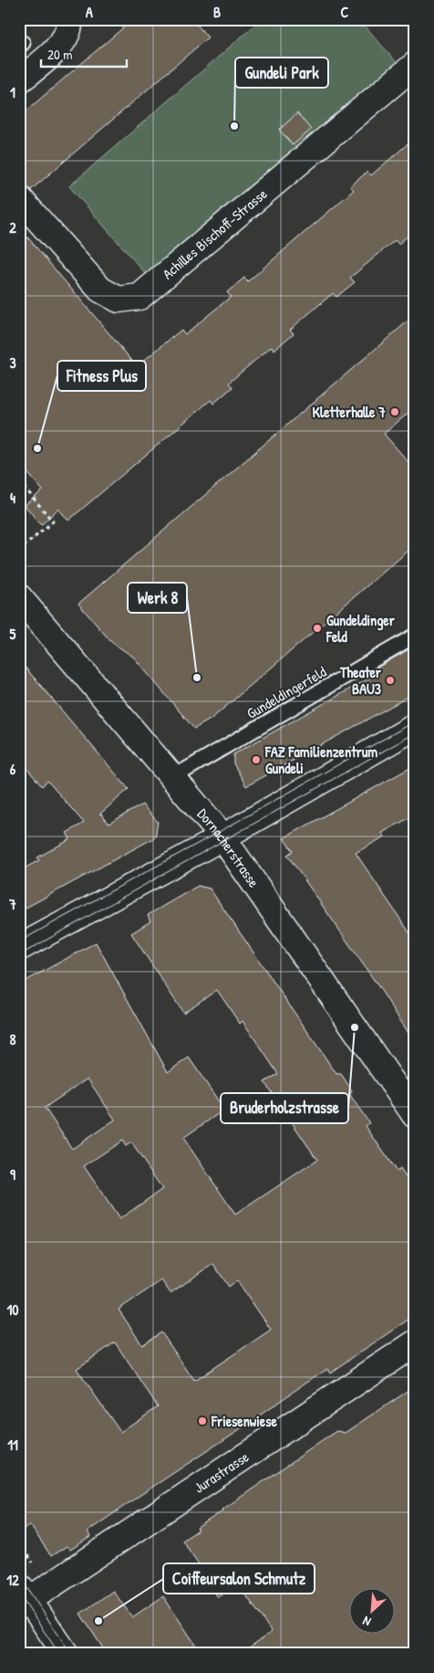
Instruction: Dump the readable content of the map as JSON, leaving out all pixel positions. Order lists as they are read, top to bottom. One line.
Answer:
{"streets":{"street":["Achilles Bischoff-Strasse","Dornacherstrasse","Jurastrasse"],"lane":["Gundeldingerfeld"]},"crossings":[["Gundeldingerfeld","Dornacherstrasse"]],"places":["Gundeli Park","Kletterhalle 7","Fitness Plus","Gundeldinger Feld","Werk 8","Theater BAU3","FAZ Familienzentrum Gundeli","Bruderholzstrasse","Friesenwiese","Coiffeursalon Schmutz"],"scale_bar":"20 m","north":"bottom left","grid":{"columns":["A","B","C"],"rows":["1","2","3","4","5","6","7","8","9","10","11","12"]}}
